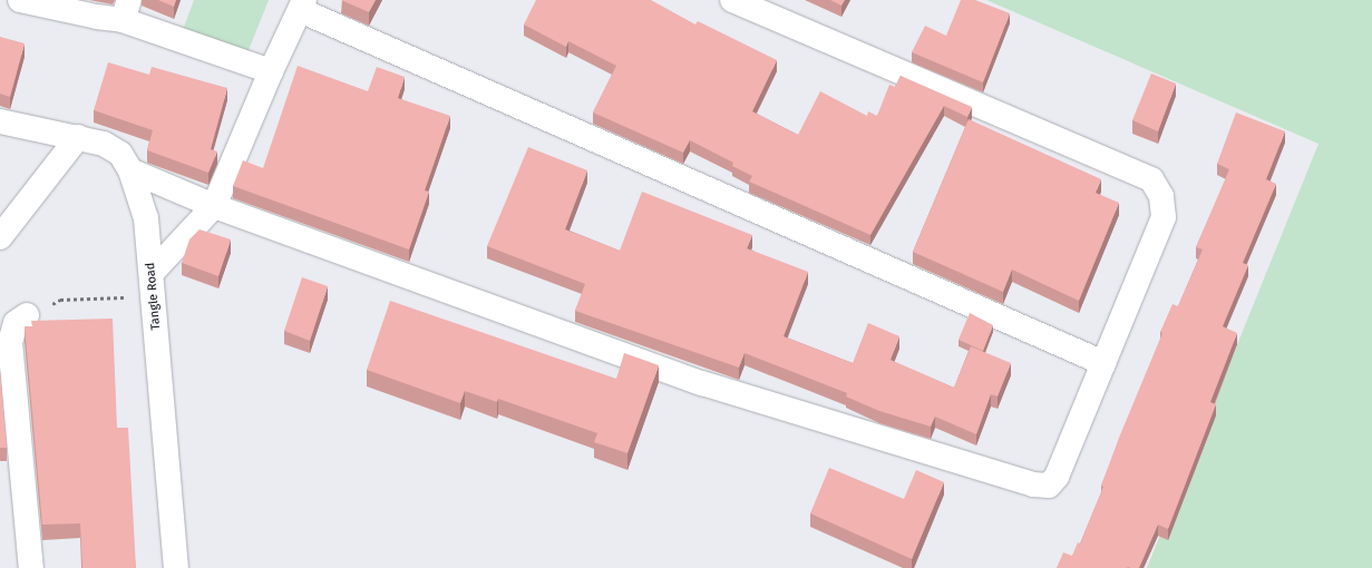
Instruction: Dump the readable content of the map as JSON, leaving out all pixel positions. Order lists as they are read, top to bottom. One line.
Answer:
{"streets":{"street":["Tangle Road"]}}
